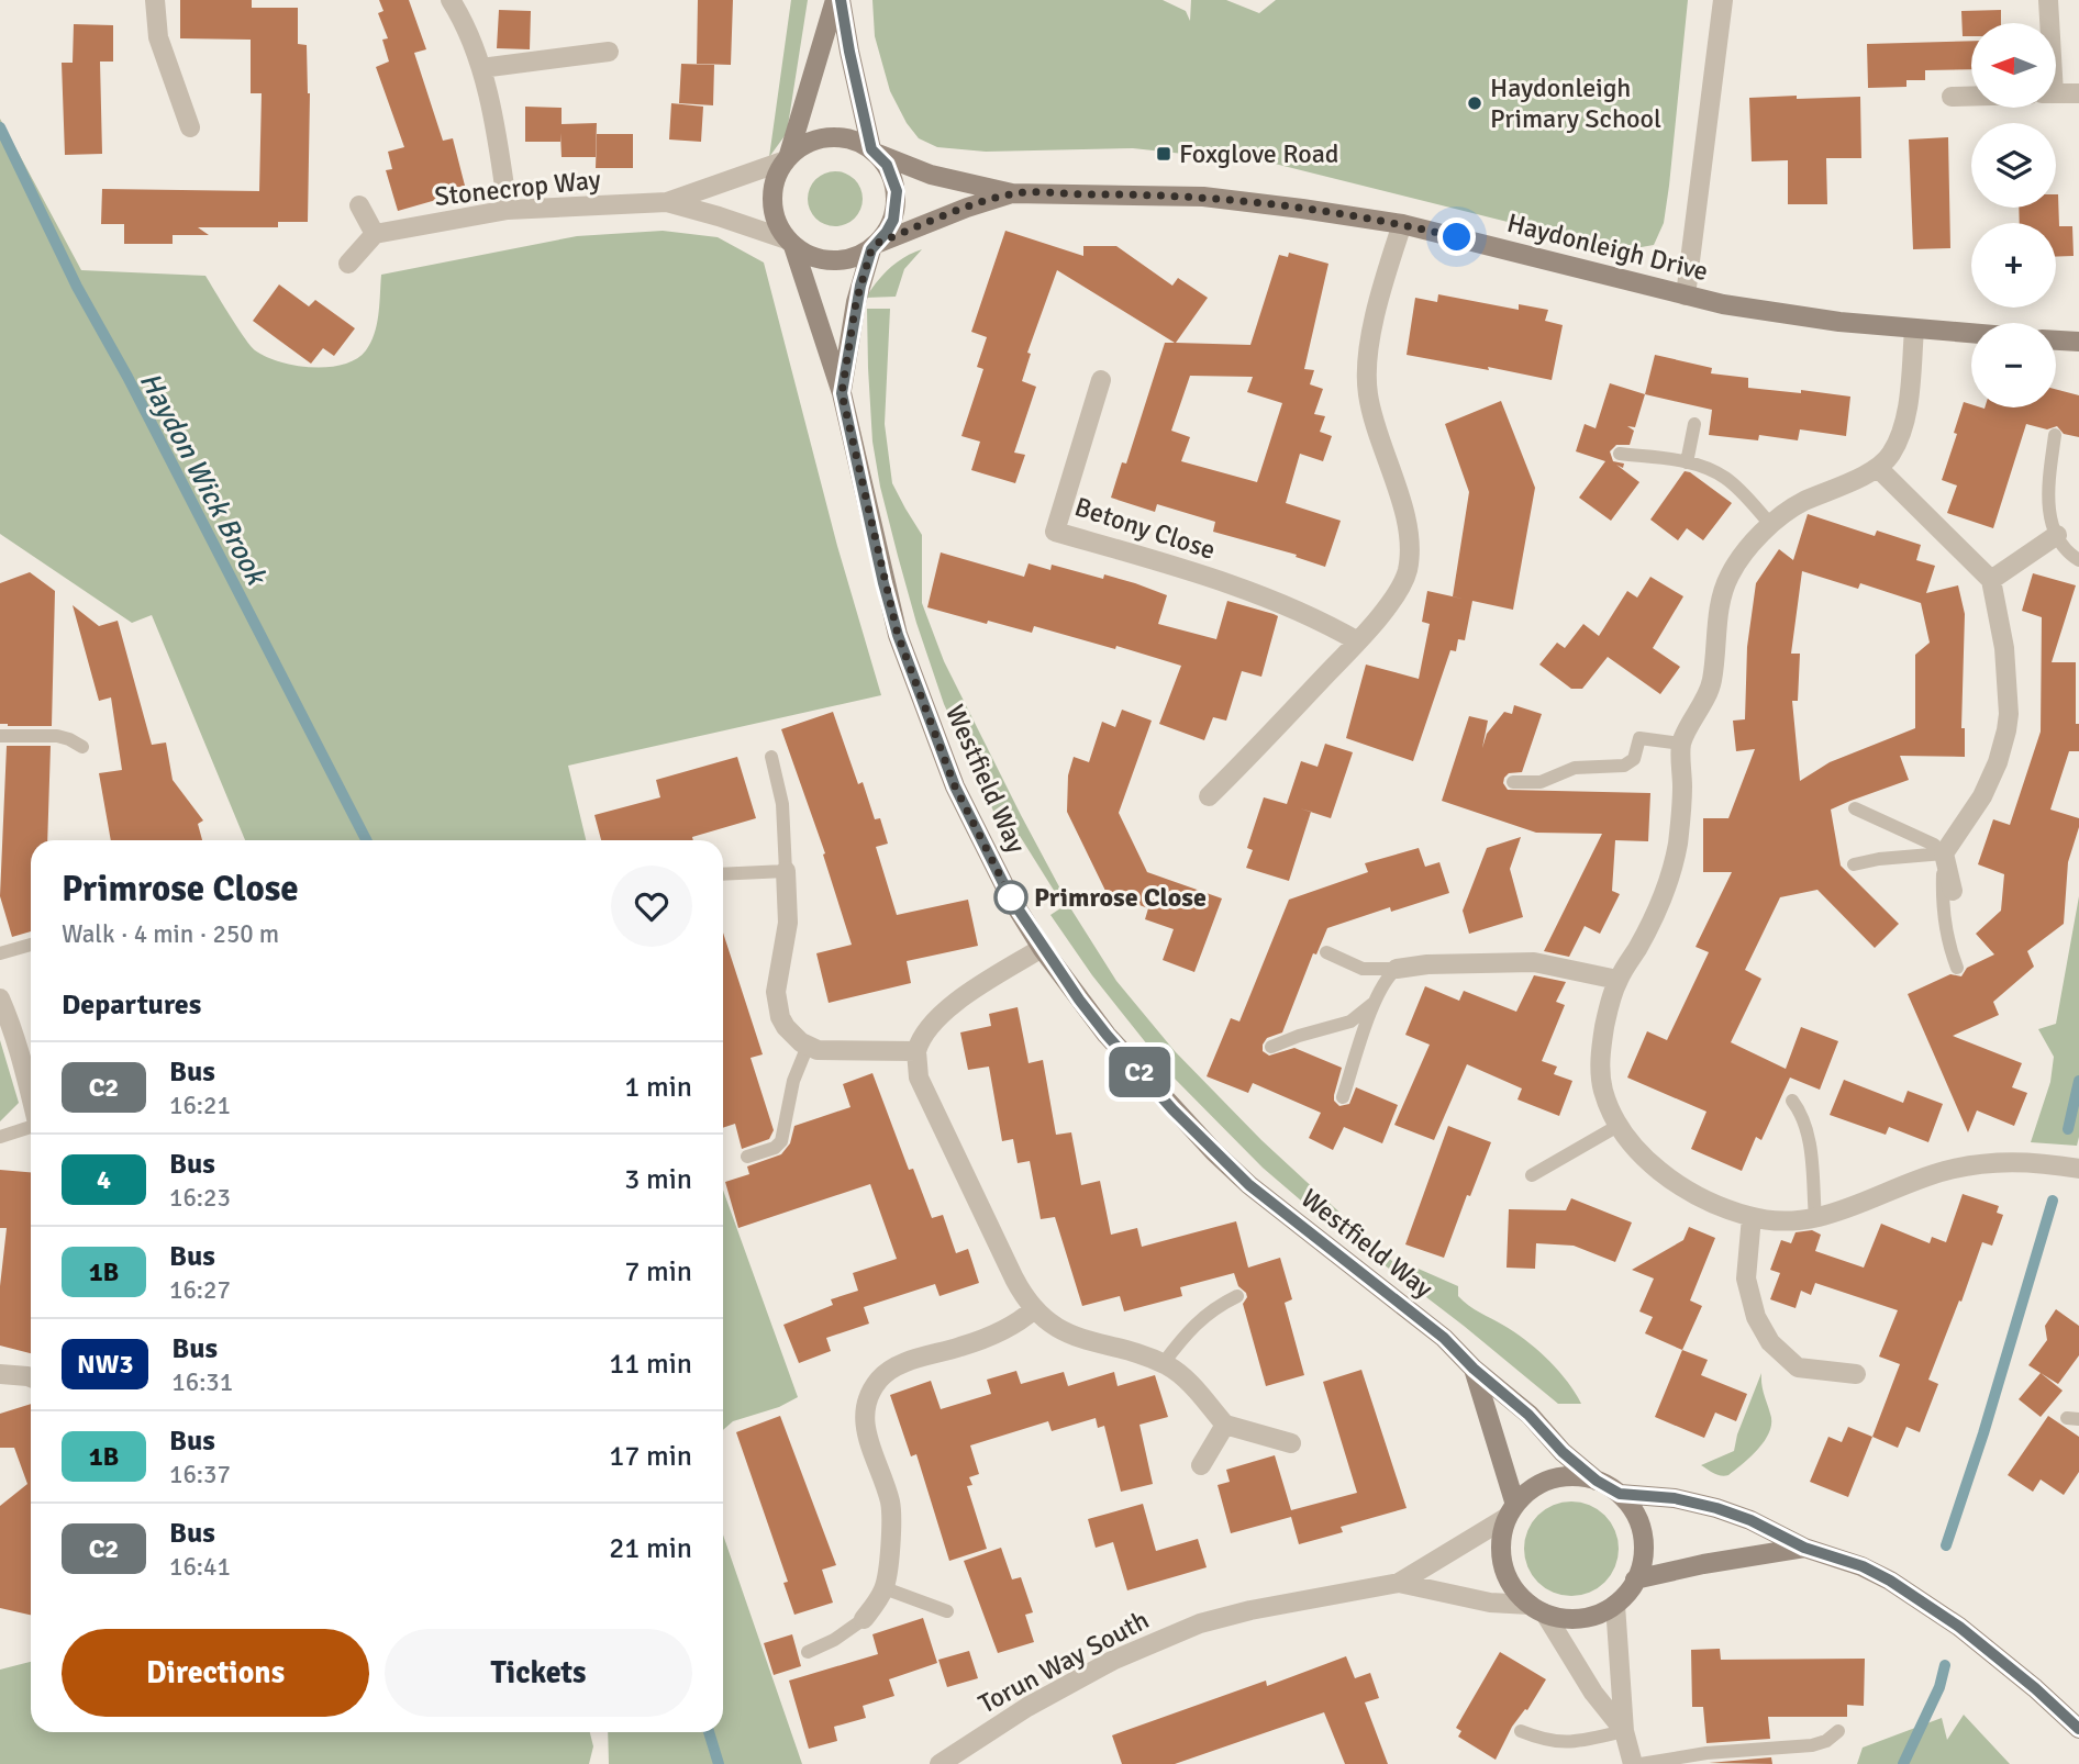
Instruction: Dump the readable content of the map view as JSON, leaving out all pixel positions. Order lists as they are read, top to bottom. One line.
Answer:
{"streets":{"main road":["Haydonleigh Drive","Westfield Way"],"street":["Stonecrop Way","Betony Close","Torun Way South"]},"crossings":[["Stonecrop Way","Haydonleigh Drive"],["Stonecrop Way","Westfield Way"],["Haydonleigh Drive","Westfield Way"],["Westfield Way","Torun Way South"]],"water":["Haydon Wick Brook"],"places":{"other":["Haydonleigh Primary School","Primrose Close"],"transit":["Foxglove Road"]},"lines":["bus line C2"],"north":"left","page":{"on_map":"C2","map_buttons":["+","−"],"heading":[["Primrose Close","Walk · 4 min · 250 m"],"Departures"],"list":[{"mark":"C2","name":"Bus","note":"16:21","value":"1 min"},{"mark":"4","name":"Bus","note":"16:23","value":"3 min"},{"mark":"1B","name":"Bus","note":"16:27","value":"7 min"},{"mark":"NW3","name":"Bus","note":"16:31","value":"11 min"},{"mark":"1B","name":"Bus","note":"16:37","value":"17 min"},{"mark":"C2","name":"Bus","note":"16:41","value":"21 min"}],"buttons":["Directions","Tickets"]}}
